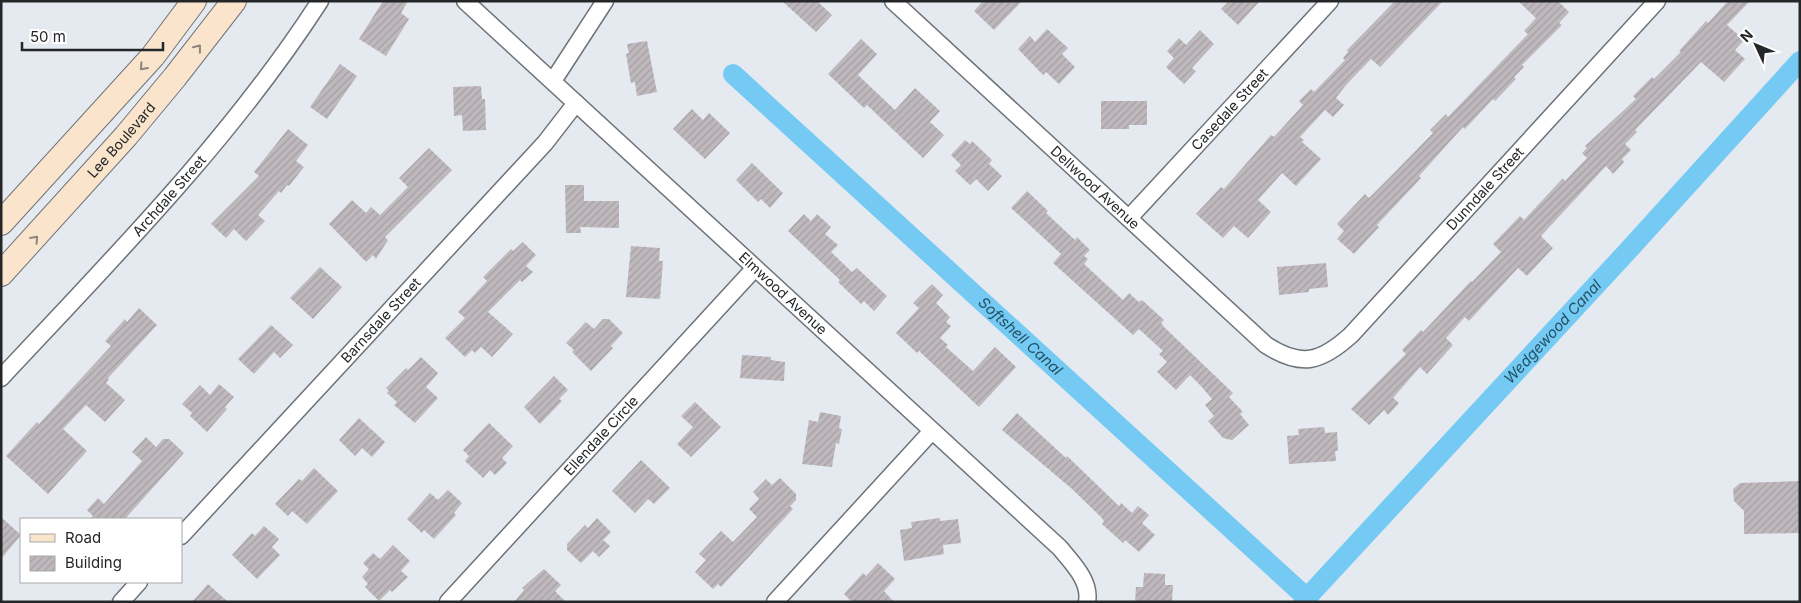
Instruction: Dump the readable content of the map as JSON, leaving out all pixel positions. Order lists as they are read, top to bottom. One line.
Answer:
{"streets":{"main road":["Lee Boulevard"],"street":["Casedale Street","Dellwood Avenue","Dunndale Street","Archdale Street","Elmwood Avenue","Barnsdale Street","Ellendale Circle"]},"crossings":[["Casedale Street","Dellwood Avenue"],["Dellwood Avenue","Dunndale Street"],["Elmwood Avenue","Barnsdale Street"],["Elmwood Avenue","Ellendale Circle"]],"water":["Wedgewood Canal","Softshell Canal"],"legend":["Road","Building"],"scale_bar":"50 m","north":"top left"}
